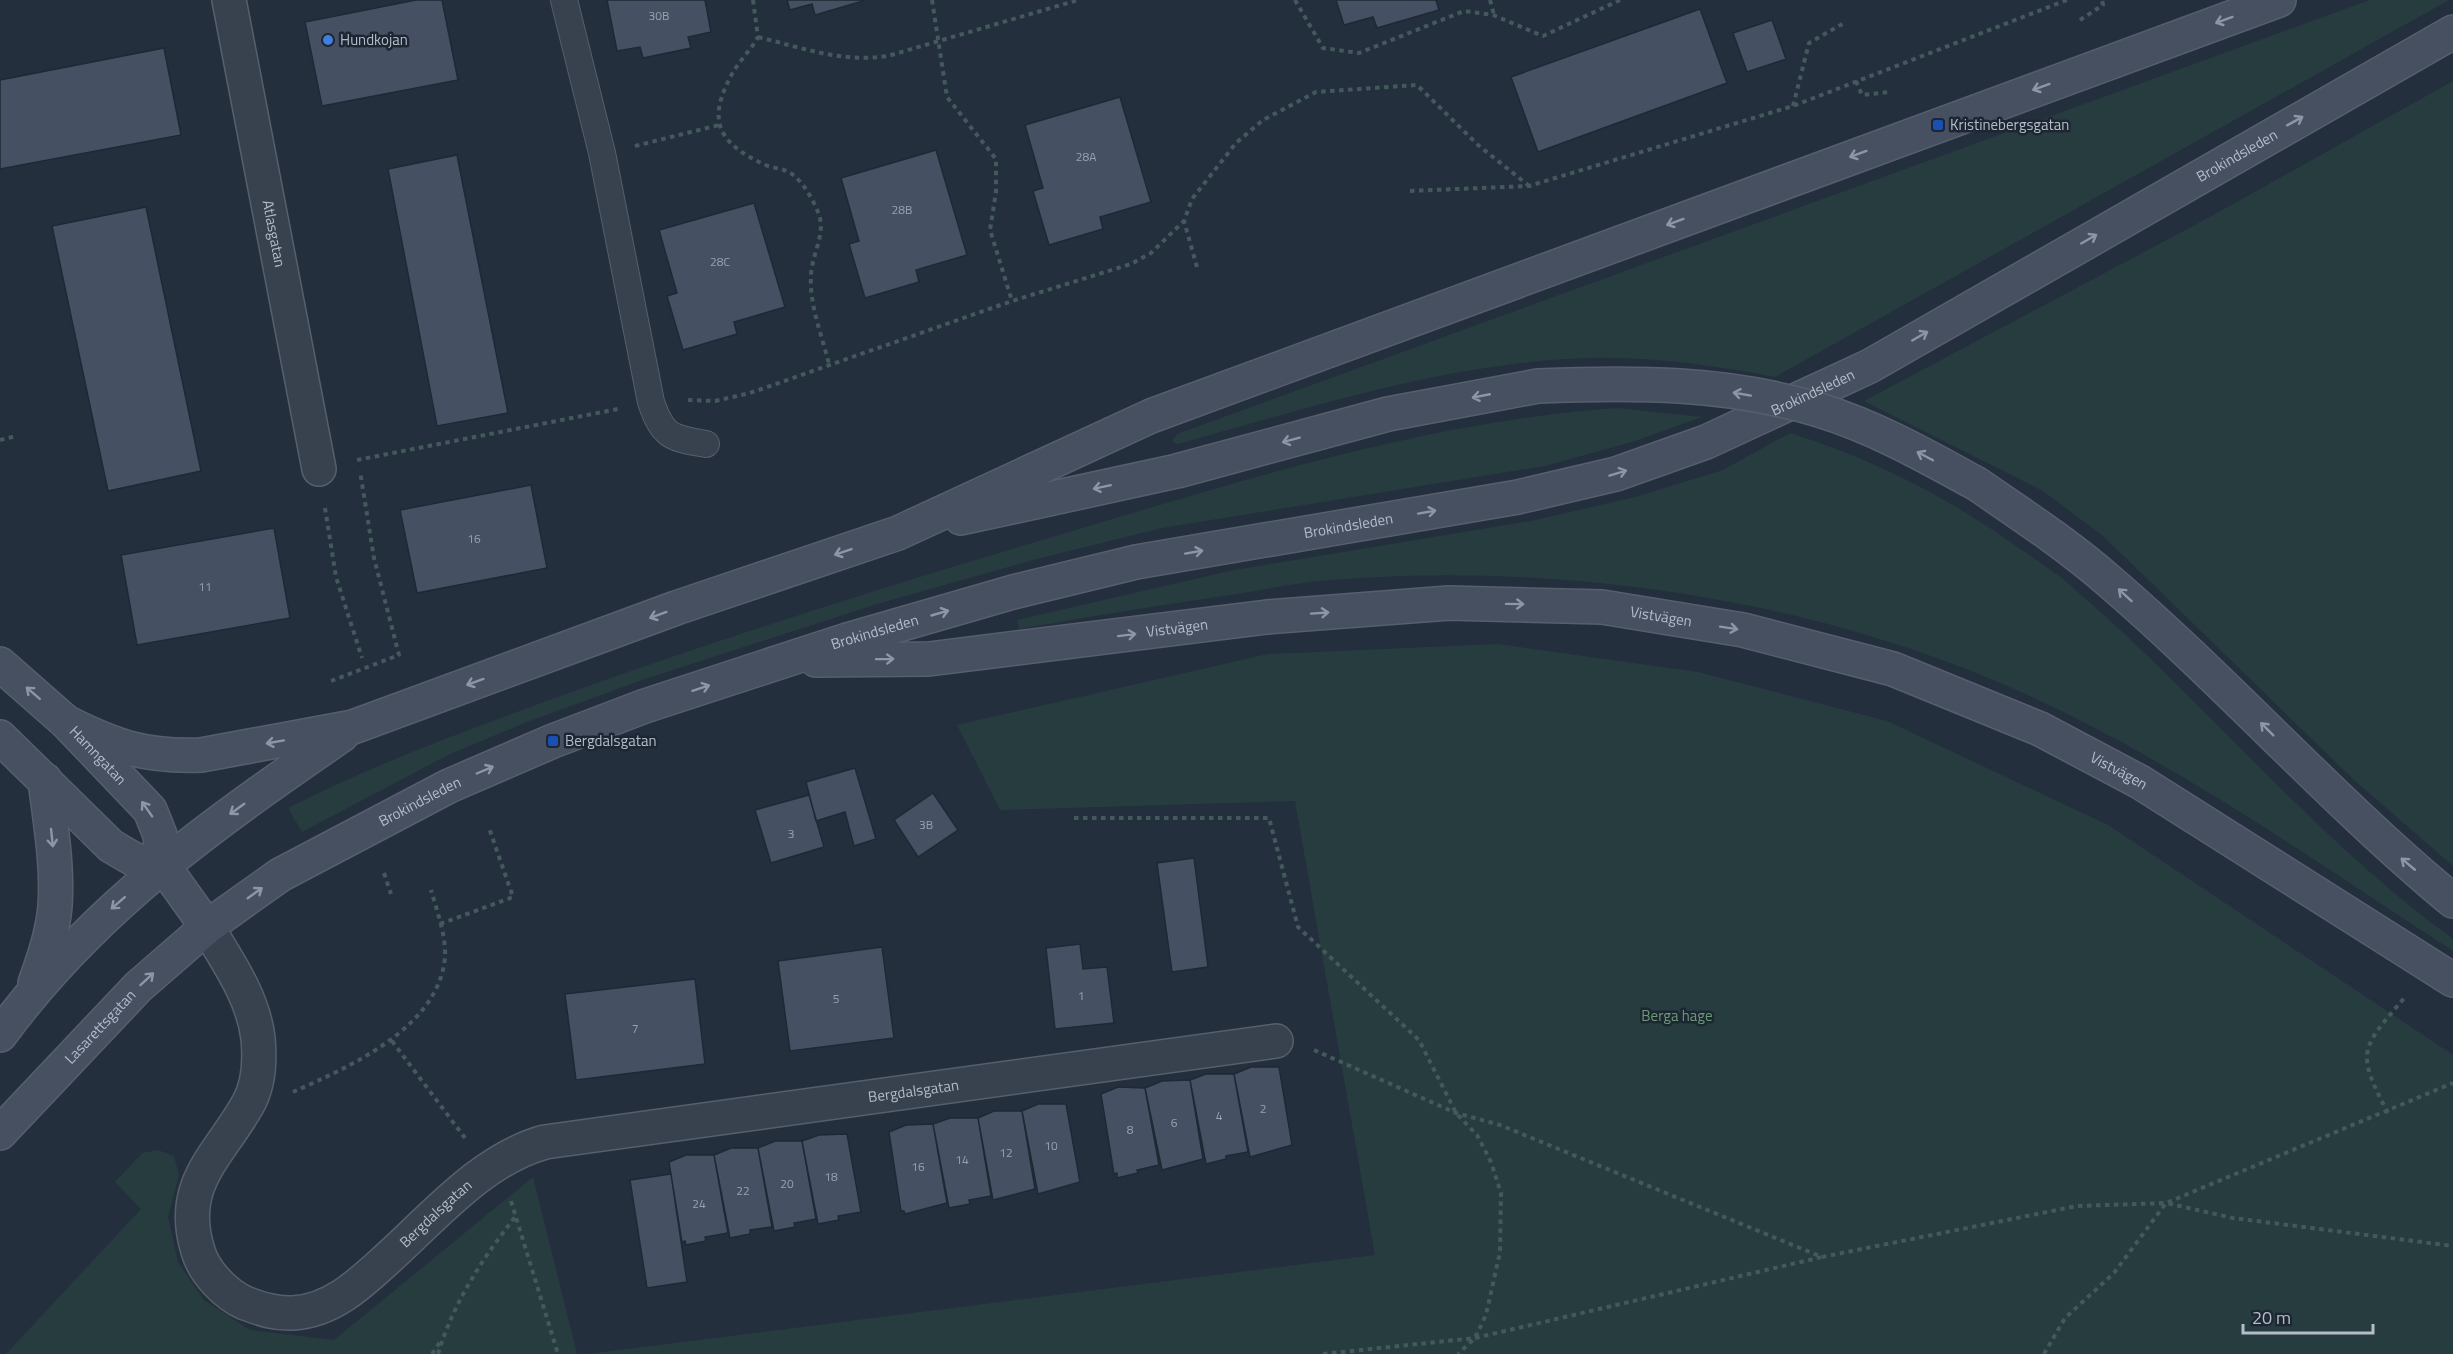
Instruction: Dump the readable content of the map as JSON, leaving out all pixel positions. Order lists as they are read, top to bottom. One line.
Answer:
{"streets":{"main road":["Brokindsleden","Vistvägen","Hamngatan","Lasarettsgatan"],"street":["Atlasgatan","Bergdalsgatan"]},"crossings":[["Brokindsleden","Vistvägen"],["Brokindsleden","Lasarettsgatan"],["Brokindsleden","Bergdalsgatan"],["Lasarettsgatan","Bergdalsgatan"]],"parks":["Berga hage"],"places":{"other":["Hundkojan"],"transit":["Kristinebergsgatan","Bergdalsgatan"]},"house_numbers":["30B","28A","28B","28C","16","11","3B","3","1","5","7","2","4","6","8","10","12","14","16","18","20","22","24"],"scale_bar":"20 m"}
